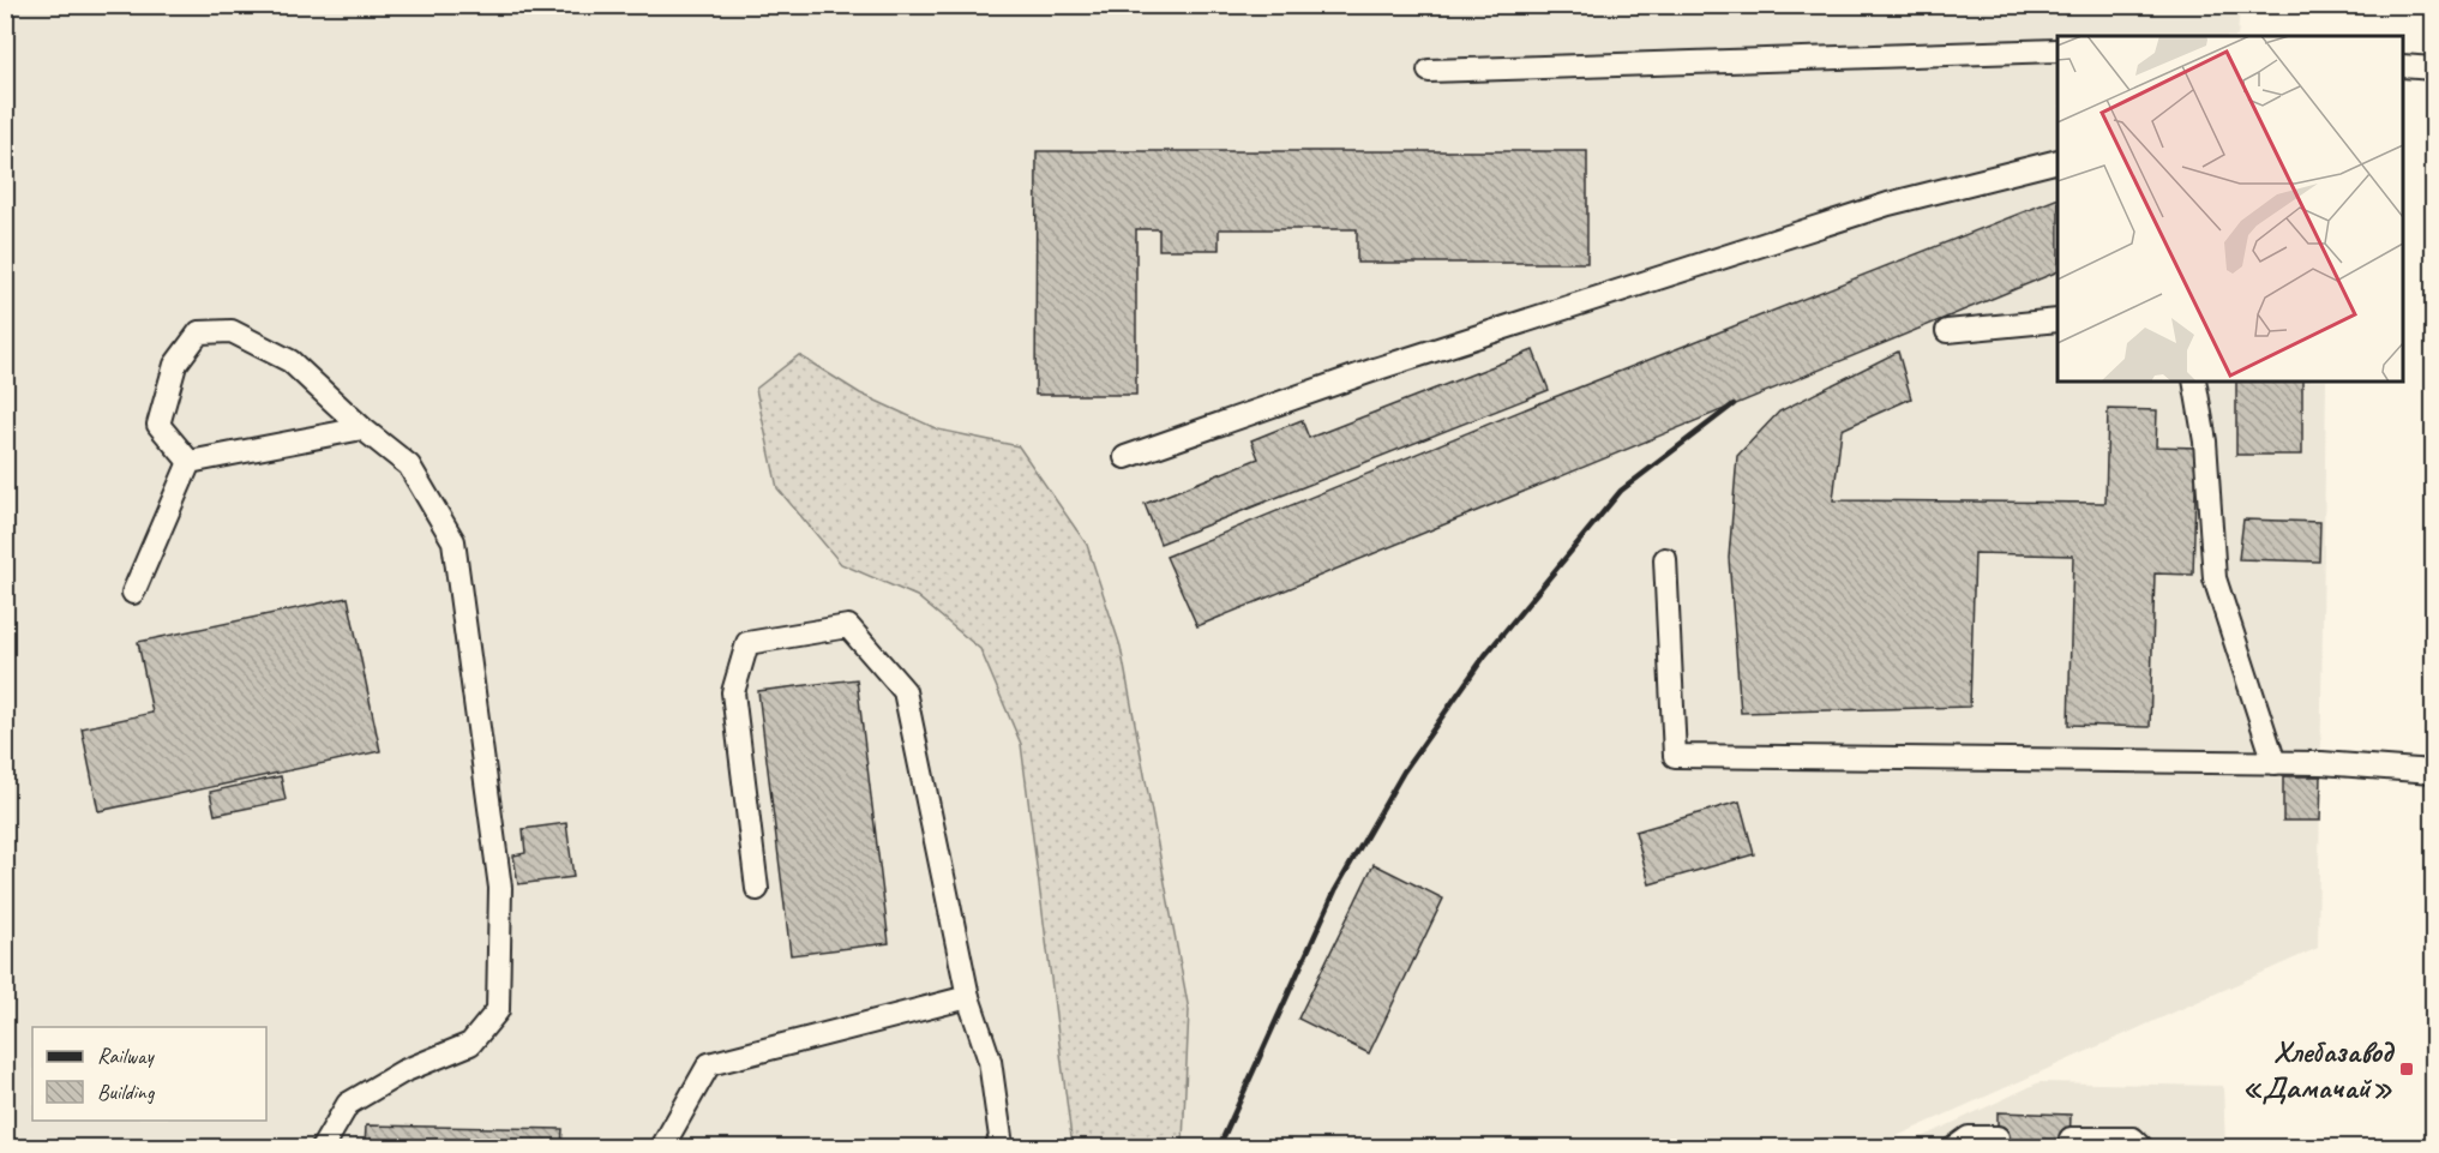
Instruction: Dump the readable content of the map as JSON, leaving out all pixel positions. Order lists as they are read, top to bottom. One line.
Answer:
{"places":{"transit":["Хлебазавод «Дамачай»"]},"legend":["Railway","Building"]}
